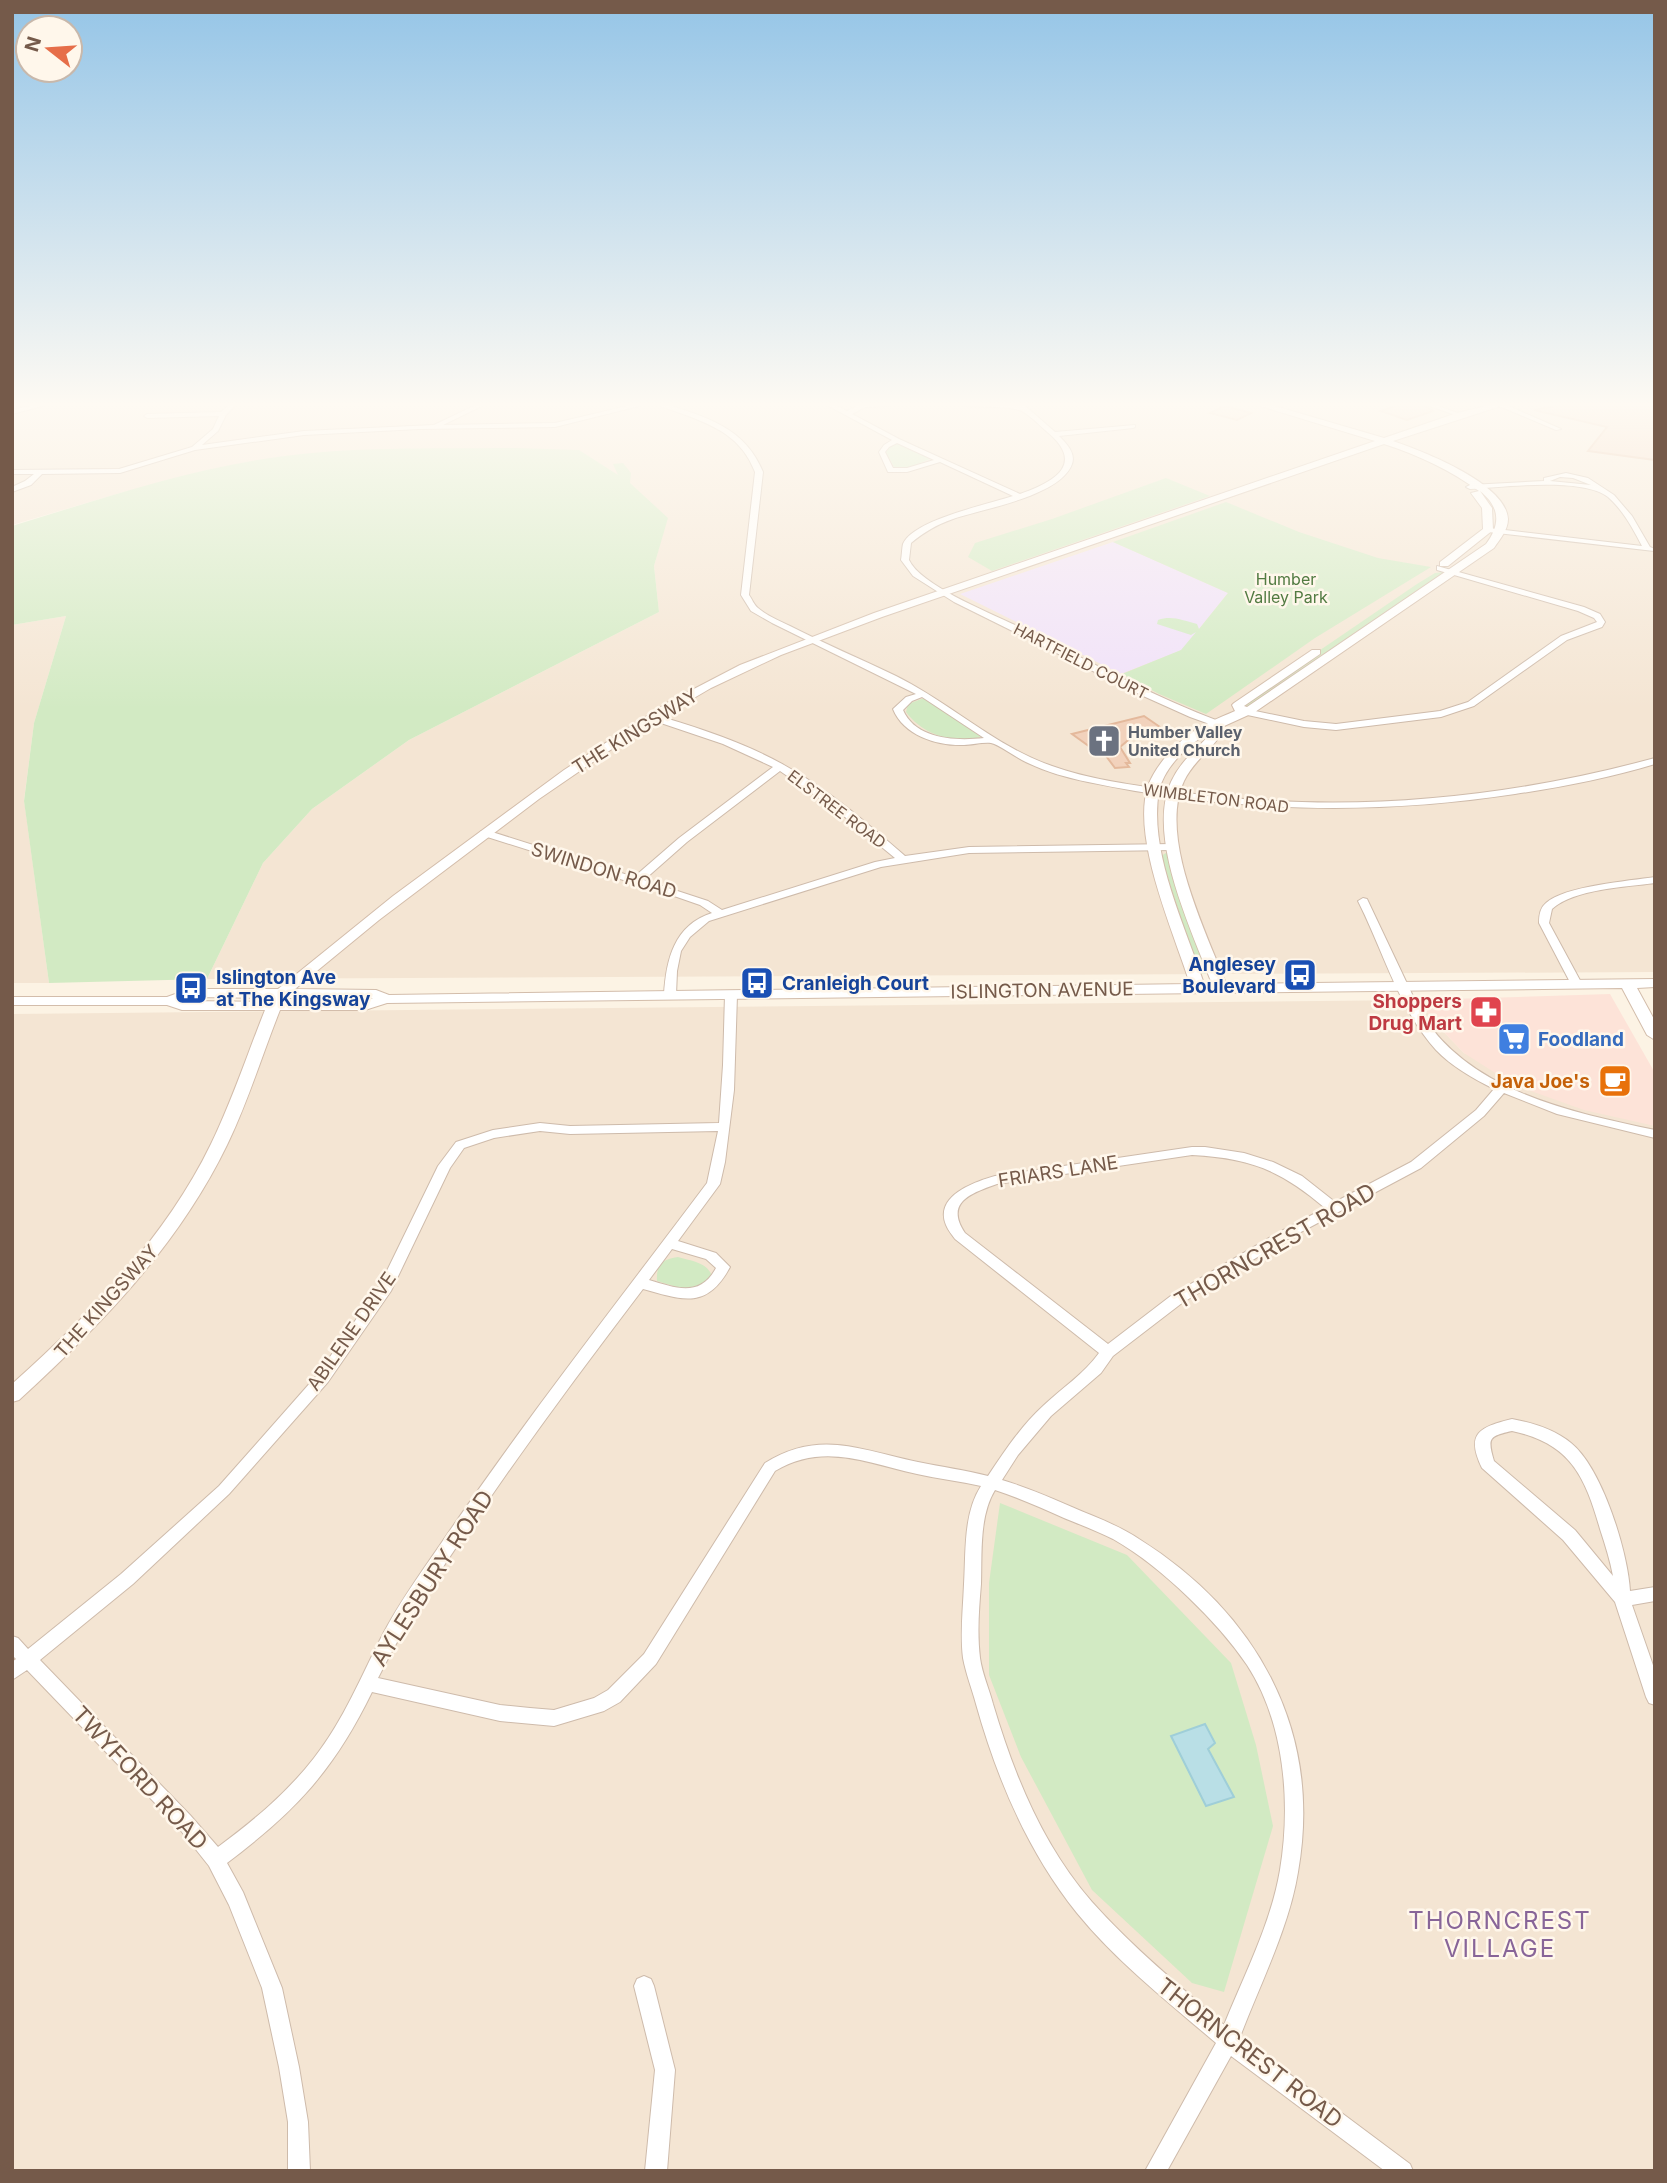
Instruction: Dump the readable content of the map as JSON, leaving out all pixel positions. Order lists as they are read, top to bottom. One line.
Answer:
{"streets":{"street":["HARTFIELD COURT","THE KINGSWAY","WIMBLETON ROAD","ELSTREE ROAD","SWINDON ROAD","ISLINGTON AVENUE","FRIARS LANE","THORNCREST ROAD","ABILENE DRIVE","AYLESBURY ROAD","TWYFORD ROAD"]},"crossings":[["HARTFIELD COURT","THE KINGSWAY"],["THE KINGSWAY","WIMBLETON ROAD"],["THE KINGSWAY","ELSTREE ROAD"],["THE KINGSWAY","SWINDON ROAD"],["THE KINGSWAY","ISLINGTON AVENUE"],["ISLINGTON AVENUE","AYLESBURY ROAD"],["FRIARS LANE","THORNCREST ROAD"],["ABILENE DRIVE","AYLESBURY ROAD"],["ABILENE DRIVE","TWYFORD ROAD"],["AYLESBURY ROAD","TWYFORD ROAD"]],"districts":["THORNCREST VILLAGE"],"parks":["Humber Valley Park"],"places":{"church":["Humber Valley United Church"],"bus stop":["Anglesey Boulevard","Cranleigh Court","Islington Ave at The Kingsway"],"pharmacy":["Shoppers Drug Mart"],"supermarket":["Foodland"],"cafe":["Java Joe's"]},"north":"left"}
